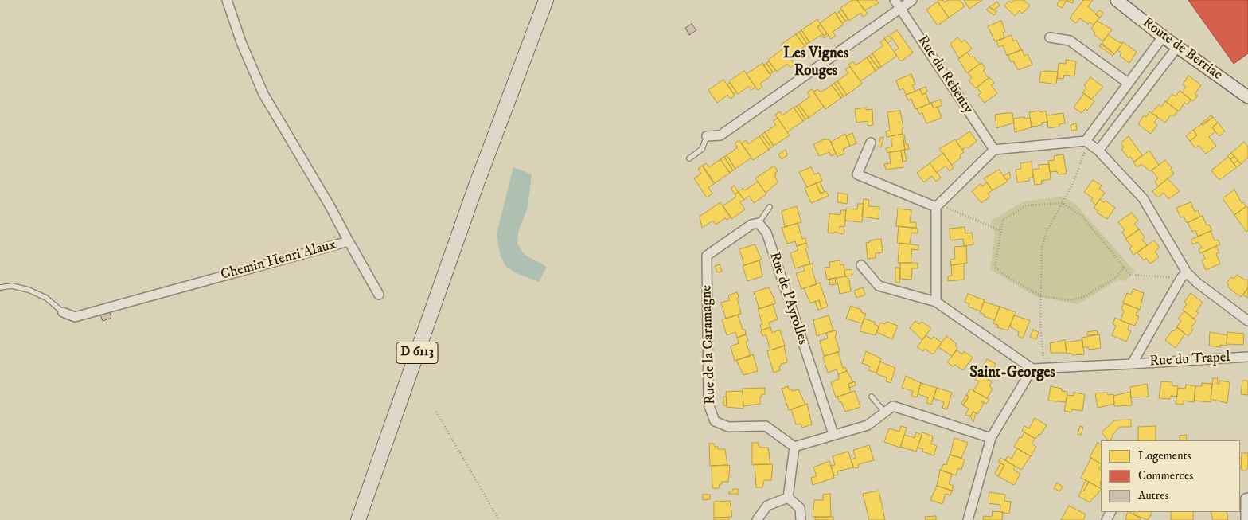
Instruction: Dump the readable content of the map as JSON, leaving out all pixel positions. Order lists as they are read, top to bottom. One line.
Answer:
{"streets":{"main road":["Route de Berriac","D 6113"],"street":["Rue du Rebenty","Chemin Henri Alaux","Rue de l'Ayrolles","Rue de la Caramagne","Rue du Trapel"]},"crossings":[["Rue de l'Ayrolles","Rue de la Caramagne"]],"districts":["Les Vignes Rouges","Saint-Georges"],"legend":["Logements","Commerces","Autres"]}
